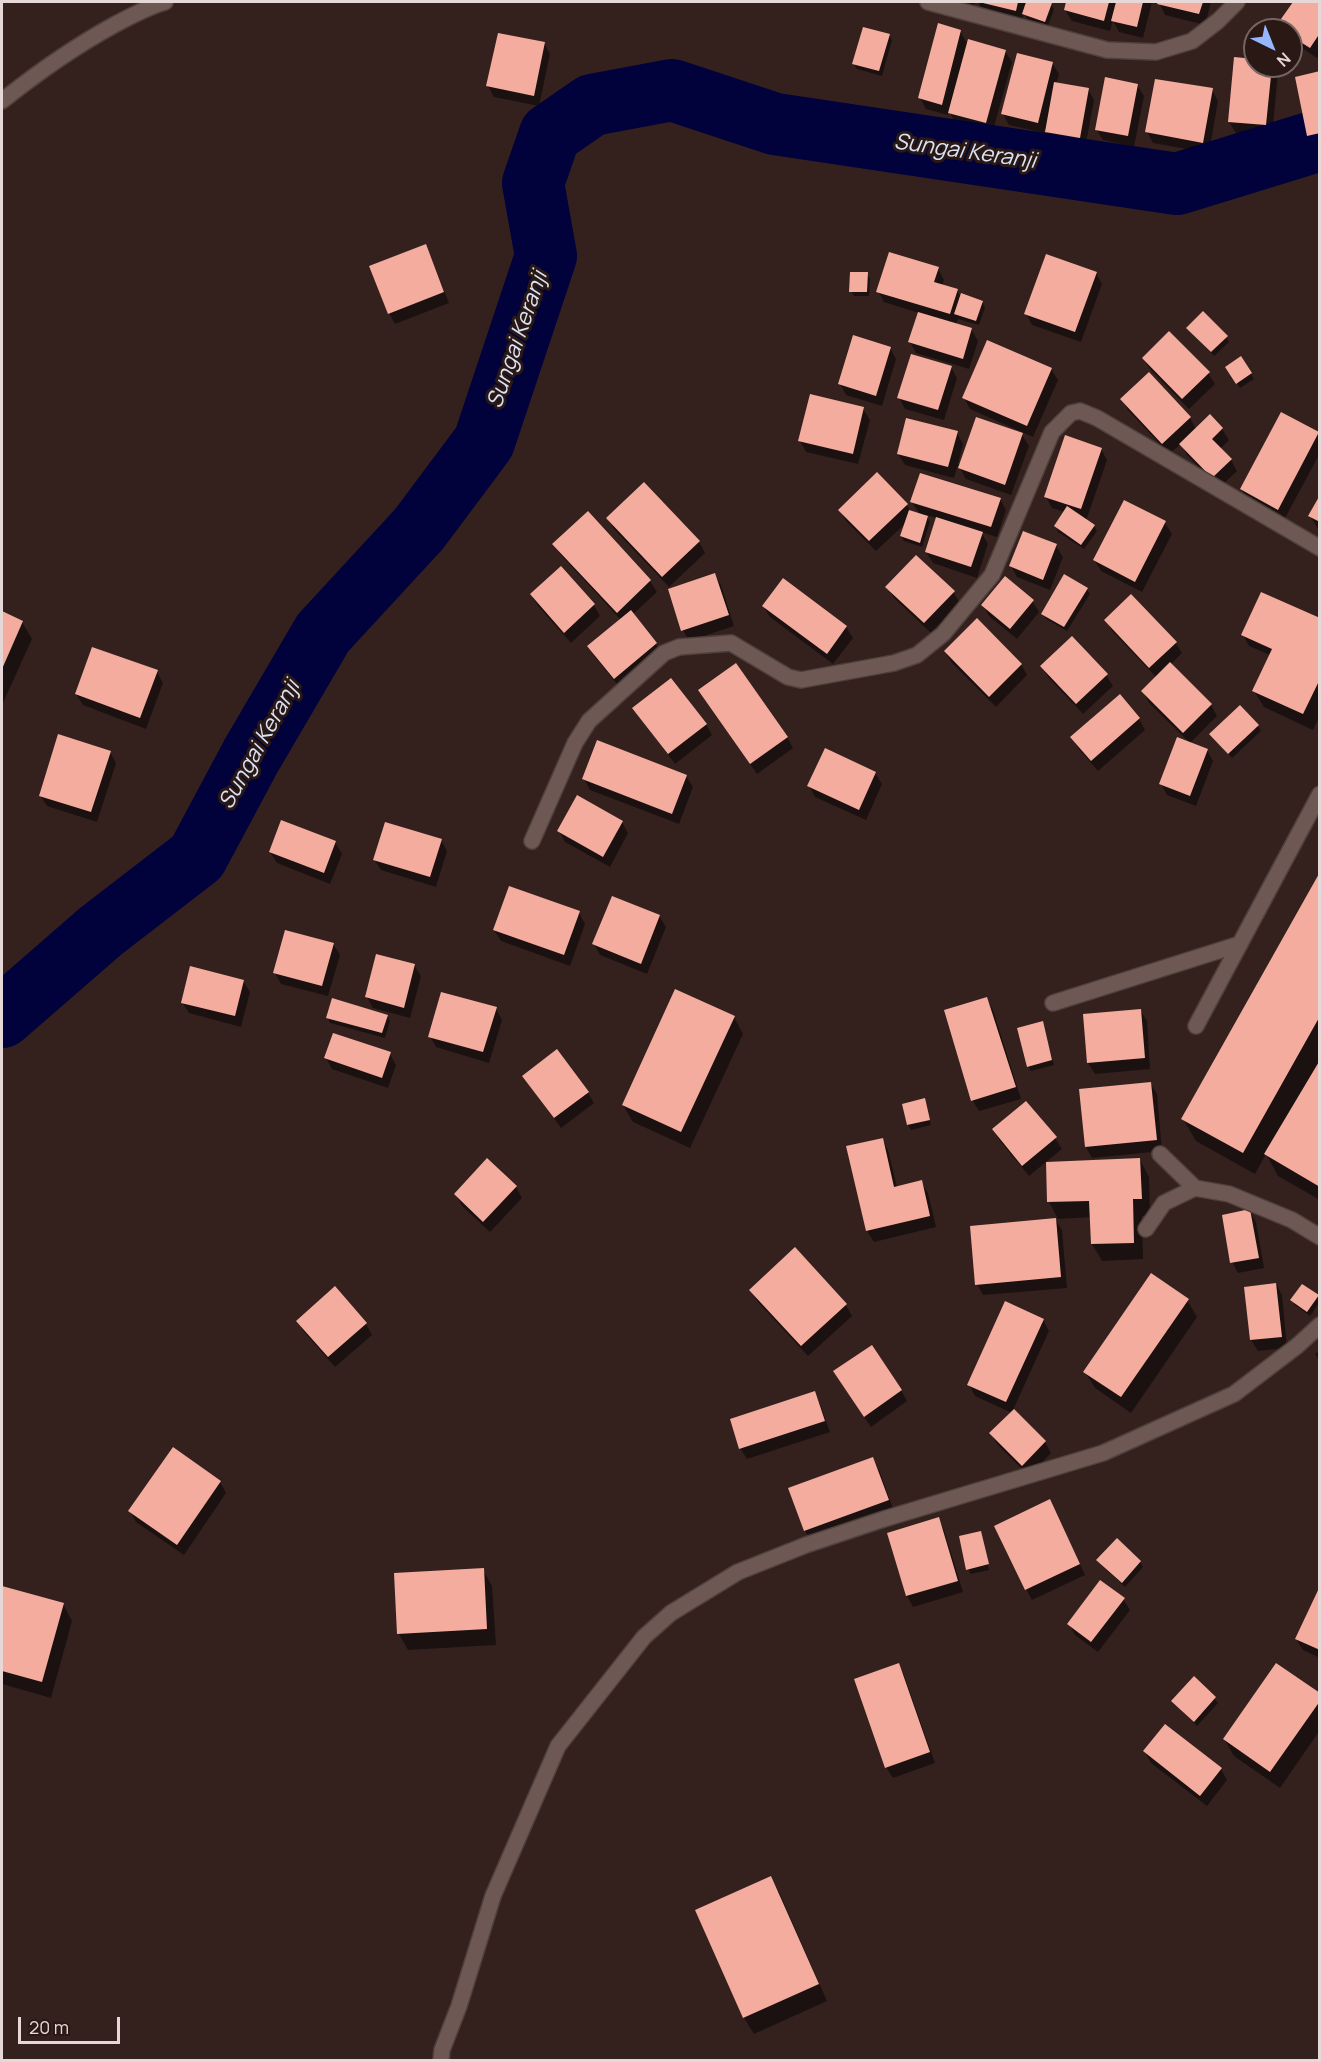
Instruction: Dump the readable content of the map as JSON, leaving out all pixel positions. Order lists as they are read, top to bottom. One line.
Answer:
{"water":["Sungai Keranji"],"scale_bar":"20 m","north":"bottom right"}
